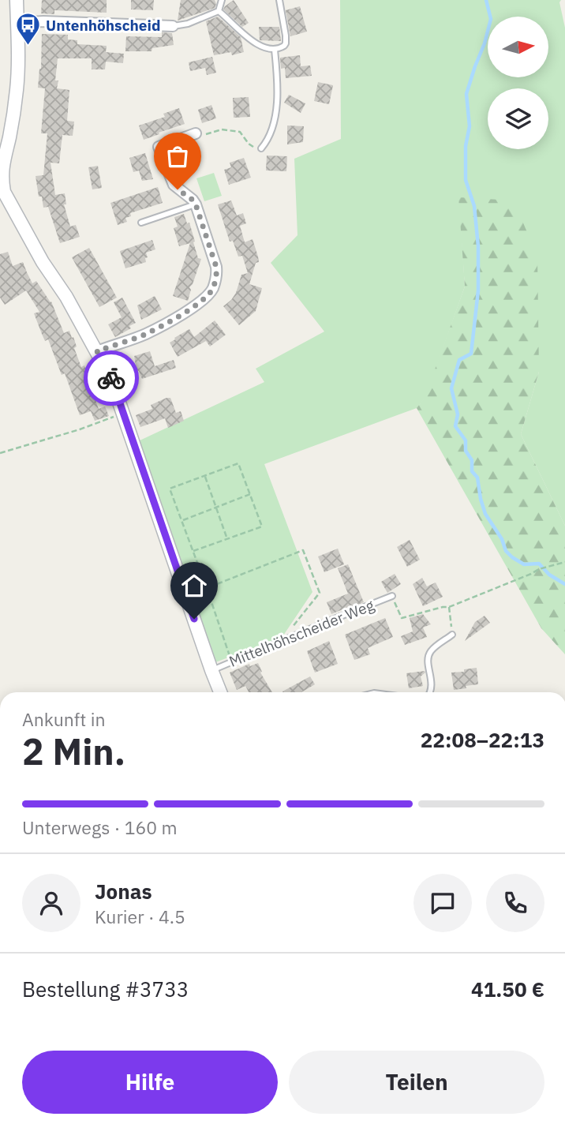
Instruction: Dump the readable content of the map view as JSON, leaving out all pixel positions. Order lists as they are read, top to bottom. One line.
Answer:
{"streets":{"lane":["Mittelhöhscheider Weg"]},"places":{"bus stop":["Untenhöhscheid"]},"north":"right","page":{"heading":["2 Min.","Ankunft in","22:08–22:13"],"panel":["Jonas","Kurier · 4.5","Bestellung #3733","41.50 €"],"bar":"Unterwegs · 160 m","buttons":["Hilfe","Teilen"]}}
